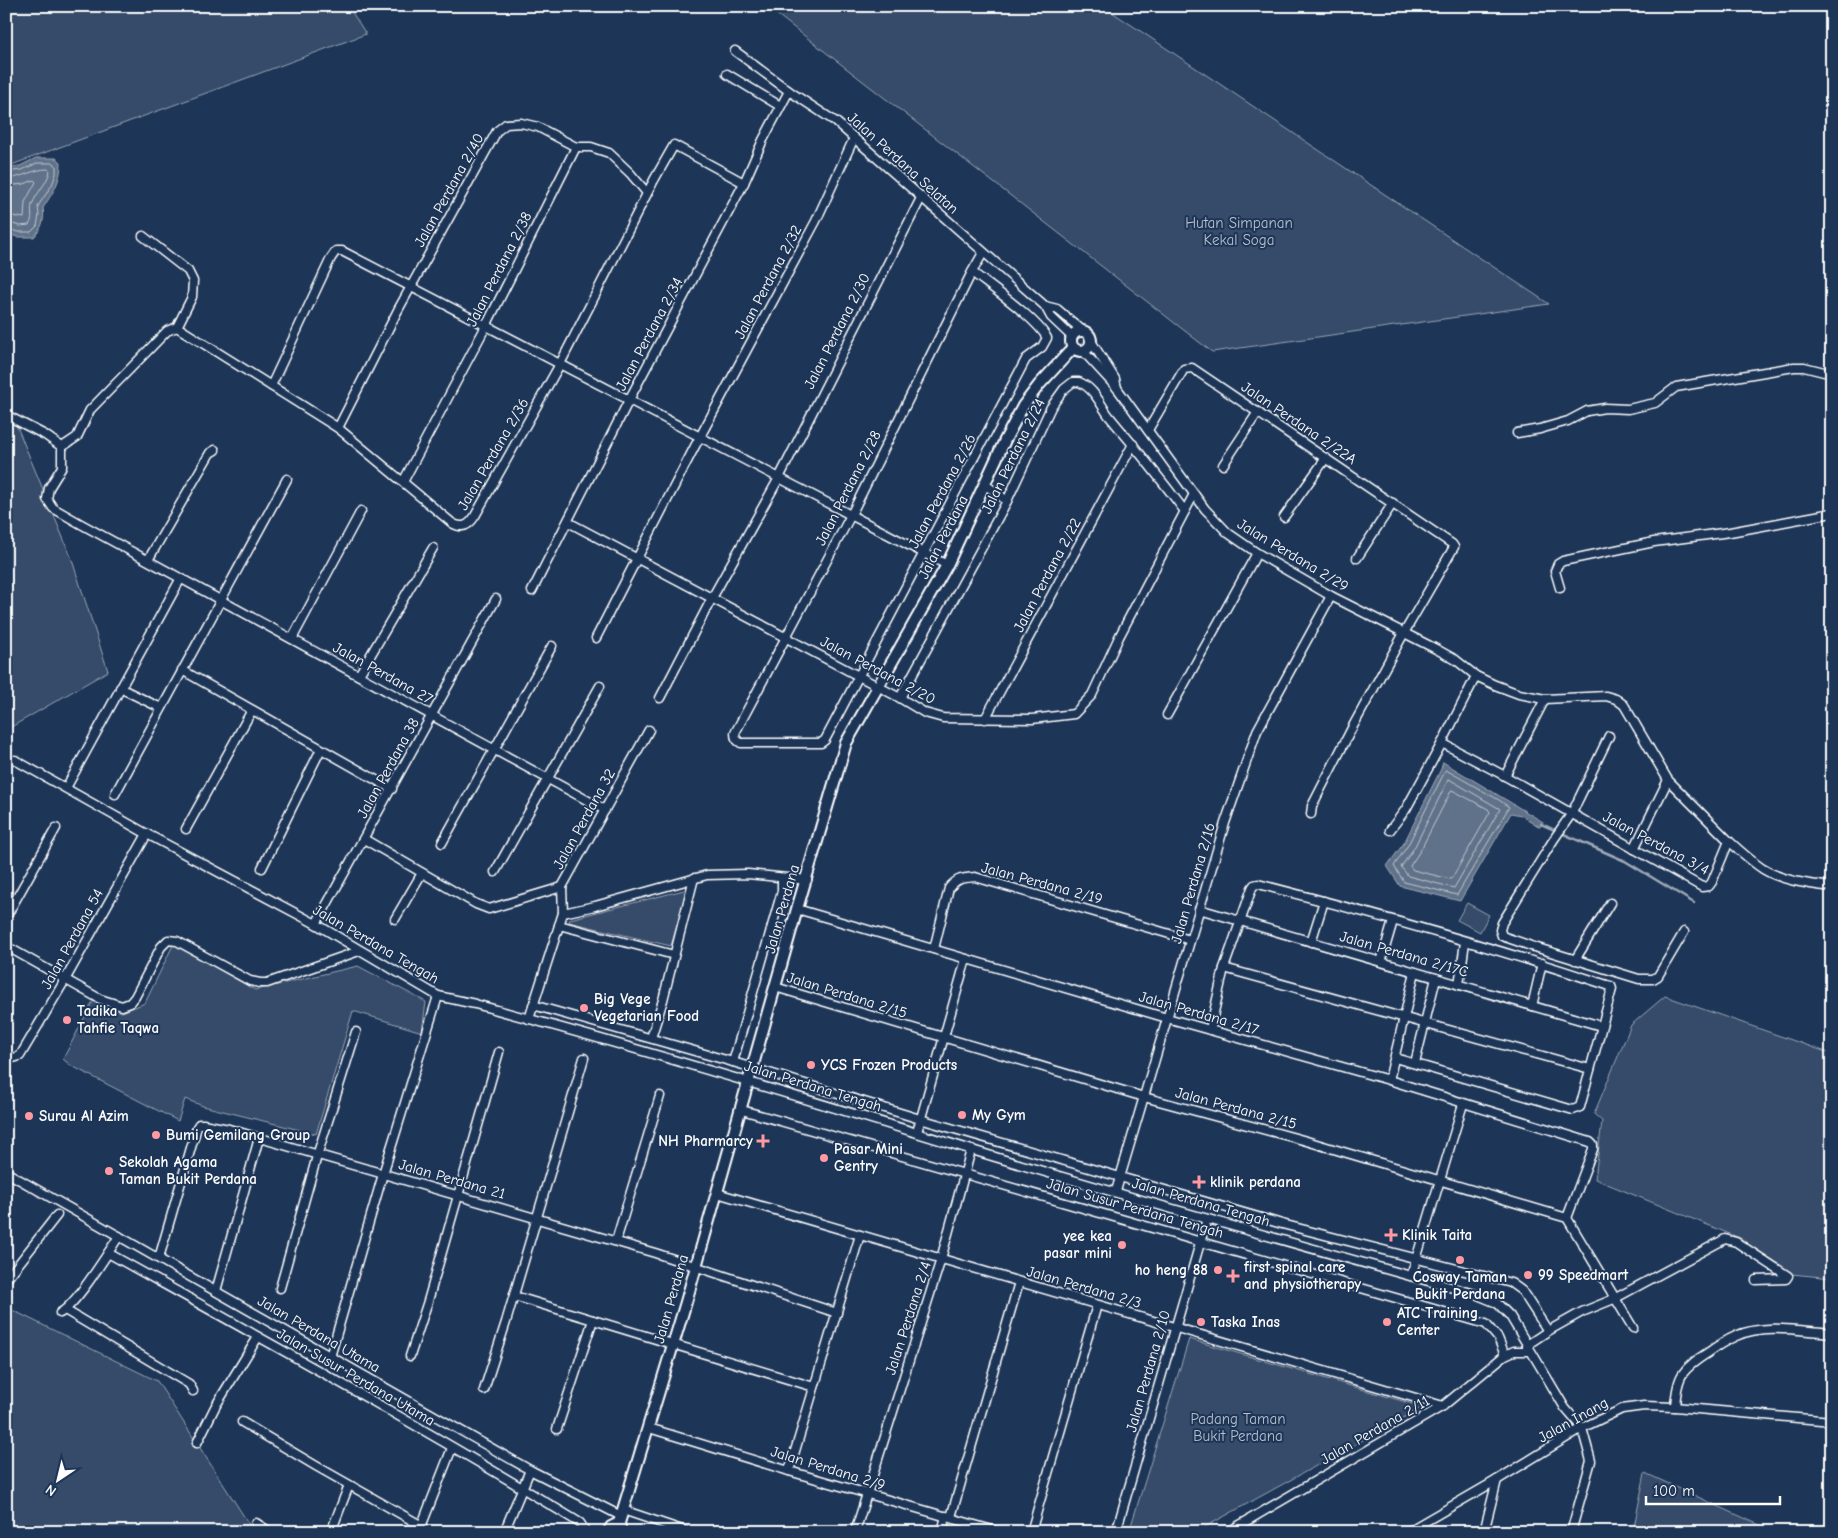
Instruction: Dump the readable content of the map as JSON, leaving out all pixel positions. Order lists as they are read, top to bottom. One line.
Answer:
{"streets":{"street":["Jalan Perdana Selatan","Jalan Perdana 2/40","Jalan Perdana 2/38","Jalan Perdana 2/32","Jalan Perdana 2/30","Jalan Perdana 2/34","Jalan Perdana 2/22A","Jalan Perdana 2/36","Jalan Perdana 2/24","Jalan Perdana 2/28","Jalan Perdana 2/26","Jalan Perdana","Jalan Perdana 2/29","Jalan Perdana 2/22","Jalan Perdana 2/20","Jalan Perdana 27","Jalan Perdana 38","Jalan Perdana 32","Jalan Perdana 3/4","Jalan Perdana 2/19","Jalan Perdana 2/16","Jalan Perdana 54","Jalan Perdana Tengah","Jalan Perdana 2/17C","Jalan Perdana 2/15","Jalan Perdana 2/17","Jalan Perdana 21","Jalan Susur Perdana Tengah","Jalan Perdana 2/3","Jalan Perdana 2/4","Jalan Perdana Utama","Jalan Perdana 2/10","Jalan Susur Perdana Utama","Jalan Inang","Jalan Perdana 2/11","Jalan Perdana 2/9"]},"crossings":[["Jalan Perdana Selatan","Jalan Perdana 2/32"],["Jalan Perdana Selatan","Jalan Perdana 2/30"],["Jalan Perdana Selatan","Jalan Perdana 2/34"],["Jalan Perdana Selatan","Jalan Perdana 2/28"],["Jalan Perdana 2/40","Jalan Perdana 2/38"],["Jalan Perdana 2/40","Jalan Perdana 2/36"],["Jalan Perdana 2/38","Jalan Perdana 2/36"],["Jalan Perdana 2/32","Jalan Perdana 2/20"],["Jalan Perdana 2/30","Jalan Perdana 2/20"],["Jalan Perdana 2/34","Jalan Perdana 2/36"],["Jalan Perdana 2/34","Jalan Perdana 2/20"],["Jalan Perdana 2/22A","Jalan Perdana 2/29"],["Jalan Perdana 2/24","Jalan Perdana 2/22"],["Jalan Perdana 2/24","Jalan Perdana 2/20"],["Jalan Perdana 2/28","Jalan Perdana 2/26"],["Jalan Perdana 2/28","Jalan Perdana 2/20"],["Jalan Perdana 2/26","Jalan Perdana 2/20"],["Jalan Perdana","Jalan Perdana 2/20"],["Jalan Perdana","Jalan Perdana Tengah"],["Jalan Perdana","Jalan Perdana 2/15"],["Jalan Perdana","Jalan Perdana 2/17"],["Jalan Perdana","Jalan Perdana 21"],["Jalan Perdana","Jalan Susur Perdana Tengah"],["Jalan Perdana","Jalan Perdana 2/3"],["Jalan Perdana","Jalan Perdana Utama"],["Jalan Perdana","Jalan Perdana 2/9"],["Jalan Perdana 2/29","Jalan Perdana 2/20"],["Jalan Perdana 2/29","Jalan Perdana 2/16"],["Jalan Perdana 2/22","Jalan Perdana 2/20"],["Jalan Perdana 27","Jalan Perdana 38"],["Jalan Perdana 27","Jalan Perdana 32"],["Jalan Perdana 38","Jalan Perdana 32"],["Jalan Perdana 38","Jalan Perdana Tengah"],["Jalan Perdana 2/19","Jalan Perdana 2/16"],["Jalan Perdana 2/19","Jalan Perdana 2/17"],["Jalan Perdana 2/16","Jalan Perdana Tengah"],["Jalan Perdana 2/16","Jalan Perdana 2/17C"],["Jalan Perdana 2/16","Jalan Perdana 2/15"],["Jalan Perdana 2/16","Jalan Perdana 2/17"],["Jalan Perdana 2/16","Jalan Susur Perdana Tengah"],["Jalan Perdana 54","Jalan Perdana Tengah"],["Jalan Perdana Tengah","Jalan Perdana 2/4"],["Jalan Perdana Tengah","Jalan Perdana 2/10"],["Jalan Perdana Tengah","Jalan Inang"],["Jalan Perdana 2/15","Jalan Perdana 2/17"],["Jalan Perdana 21","Jalan Perdana Utama"],["Jalan Susur Perdana Tengah","Jalan Perdana 2/4"],["Jalan Susur Perdana Tengah","Jalan Perdana 2/10"],["Jalan Susur Perdana Tengah","Jalan Perdana 2/11"],["Jalan Perdana 2/3","Jalan Perdana 2/4"],["Jalan Perdana 2/3","Jalan Perdana 2/10"],["Jalan Perdana 2/3","Jalan Perdana 2/11"],["Jalan Perdana 2/4","Jalan Perdana 2/9"]],"parks":["Hutan Simpanan Kekal Soga","Padang Taman Bukit Perdana"],"places":{"other":["Big Vege Vegetarian Food","Tadika Tahfie Taqwa","YCS Frozen Products","My Gym","Surau Al Azim","Bumi Gemilang Group","Pasar Mini Gentry","Sekolah Agama Taman Bukit Perdana","yee kea pasar mini","Cosway Taman Bukit Perdana","ho heng 88","99 Speedmart","Taska Inas","ATC Training Center"],"health":["NH Pharmarcy","klinik perdana","Klinik Taita","first spinal care and physiotherapy"]},"scale_bar":"100 m","north":"bottom left"}
